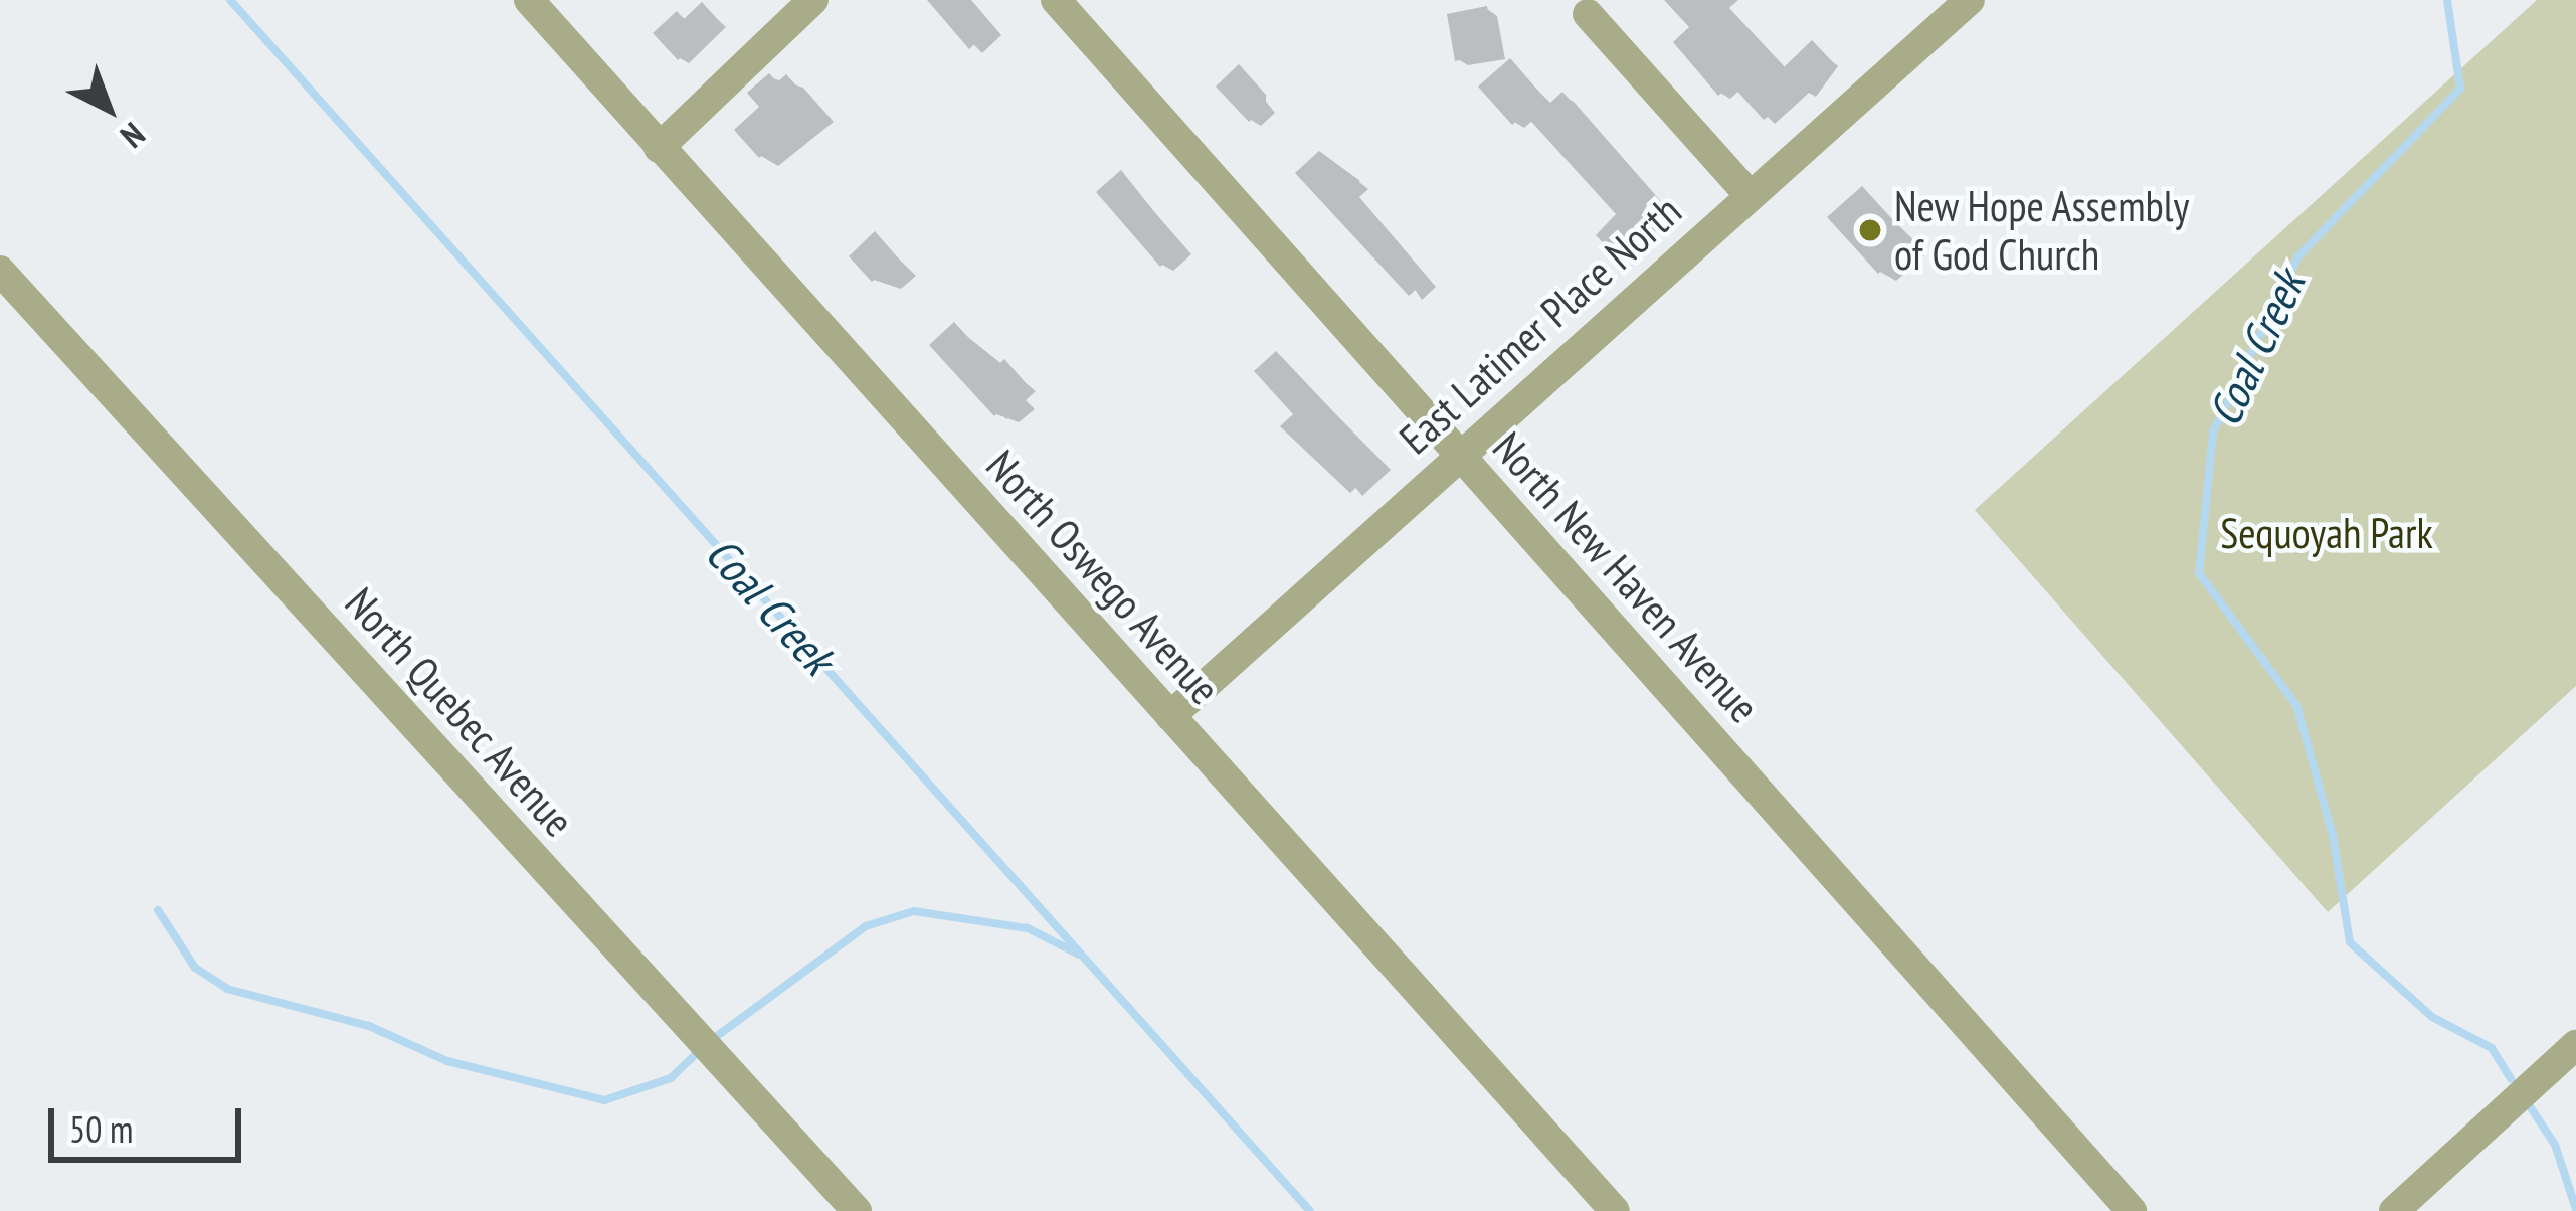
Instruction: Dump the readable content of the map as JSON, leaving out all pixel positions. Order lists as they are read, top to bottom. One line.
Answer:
{"streets":{"street":["East Latimer Place North","North Oswego Avenue","North New Haven Avenue","North Quebec Avenue"]},"crossings":[["East Latimer Place North","North Oswego Avenue"],["East Latimer Place North","North New Haven Avenue"]],"water":["Coal Creek"],"parks":["Sequoyah Park"],"places":["New Hope Assembly of God Church"],"scale_bar":"50 m","north":"bottom right"}
